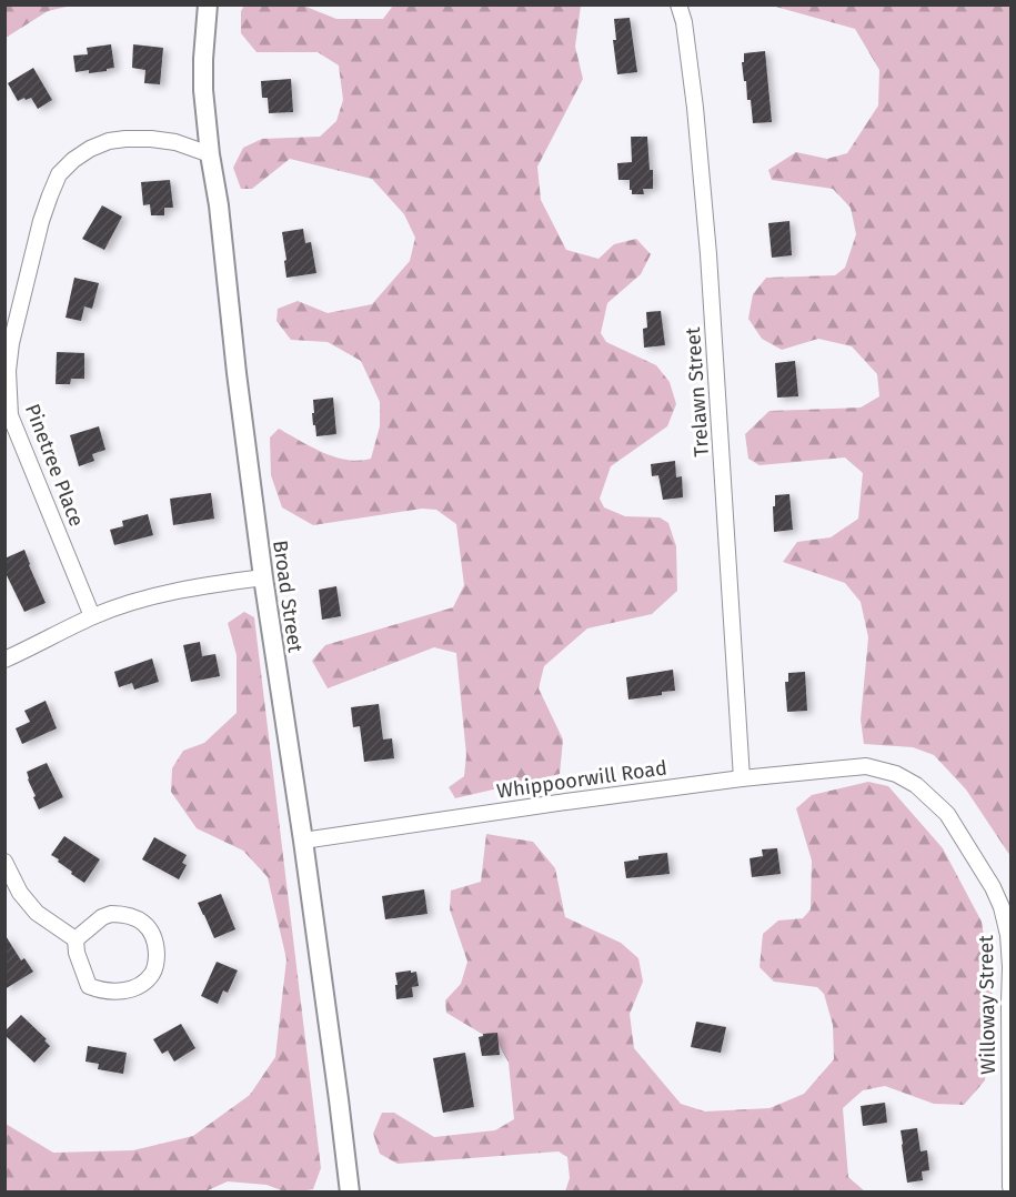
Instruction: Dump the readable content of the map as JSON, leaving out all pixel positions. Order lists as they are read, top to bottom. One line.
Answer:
{"streets":{"street":["Trelawn Street","Pinetree Place","Broad Street","Whippoorwill Road","Willoway Street"]},"crossings":[["Trelawn Street","Whippoorwill Road"],["Pinetree Place","Broad Street"],["Broad Street","Whippoorwill Road"],["Whippoorwill Road","Willoway Street"]]}
